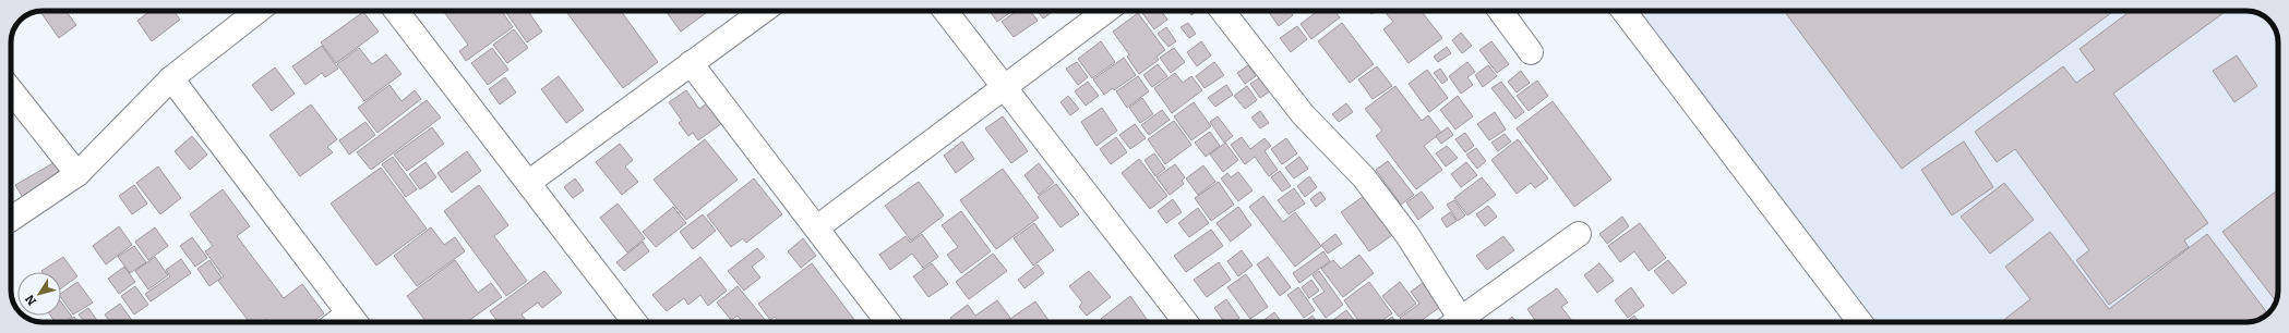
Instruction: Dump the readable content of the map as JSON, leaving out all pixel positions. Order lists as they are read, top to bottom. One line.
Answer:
{"north":"bottom left"}
